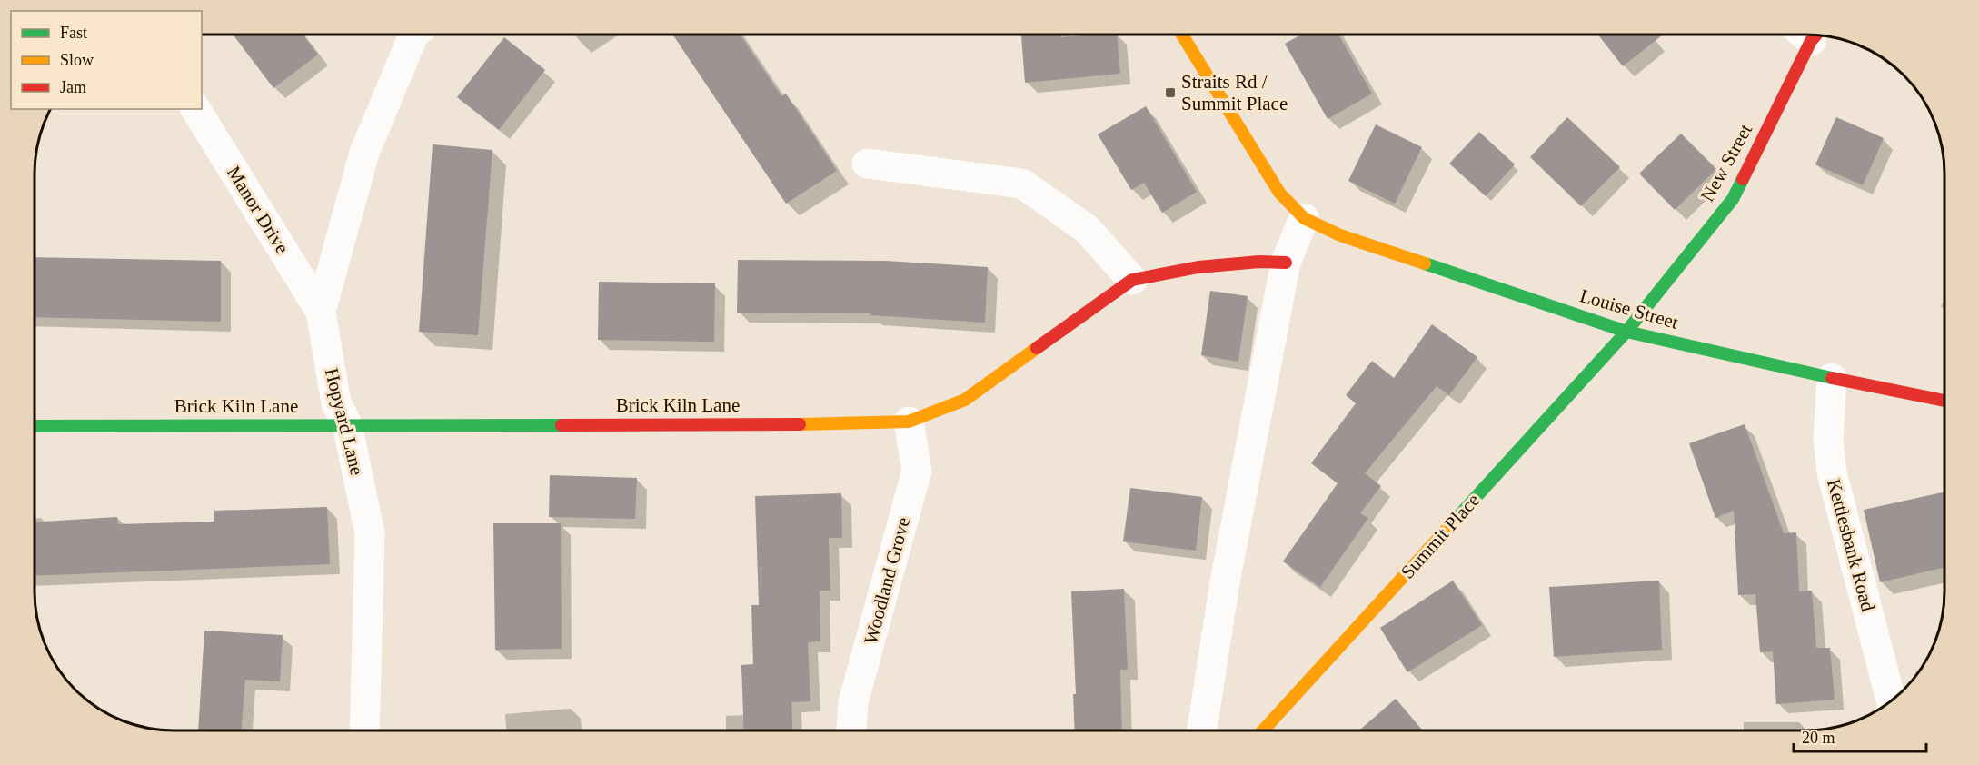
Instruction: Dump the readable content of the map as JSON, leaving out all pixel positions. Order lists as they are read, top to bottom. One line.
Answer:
{"streets":{"street":["New Street","Manor Drive","Louise Street","Brick Kiln Lane","Hopyard Lane","Summit Place","Kettlesbank Road","Woodland Grove"]},"crossings":[["New Street","Louise Street"],["New Street","Summit Place"],["Manor Drive","Hopyard Lane"],["Louise Street","Summit Place"],["Louise Street","Kettlesbank Road"],["Brick Kiln Lane","Hopyard Lane"],["Brick Kiln Lane","Woodland Grove"]],"places":{"transit":["Straits Rd / Summit Place"]},"legend":["Fast","Slow","Jam"],"scale_bar":"20 m"}
